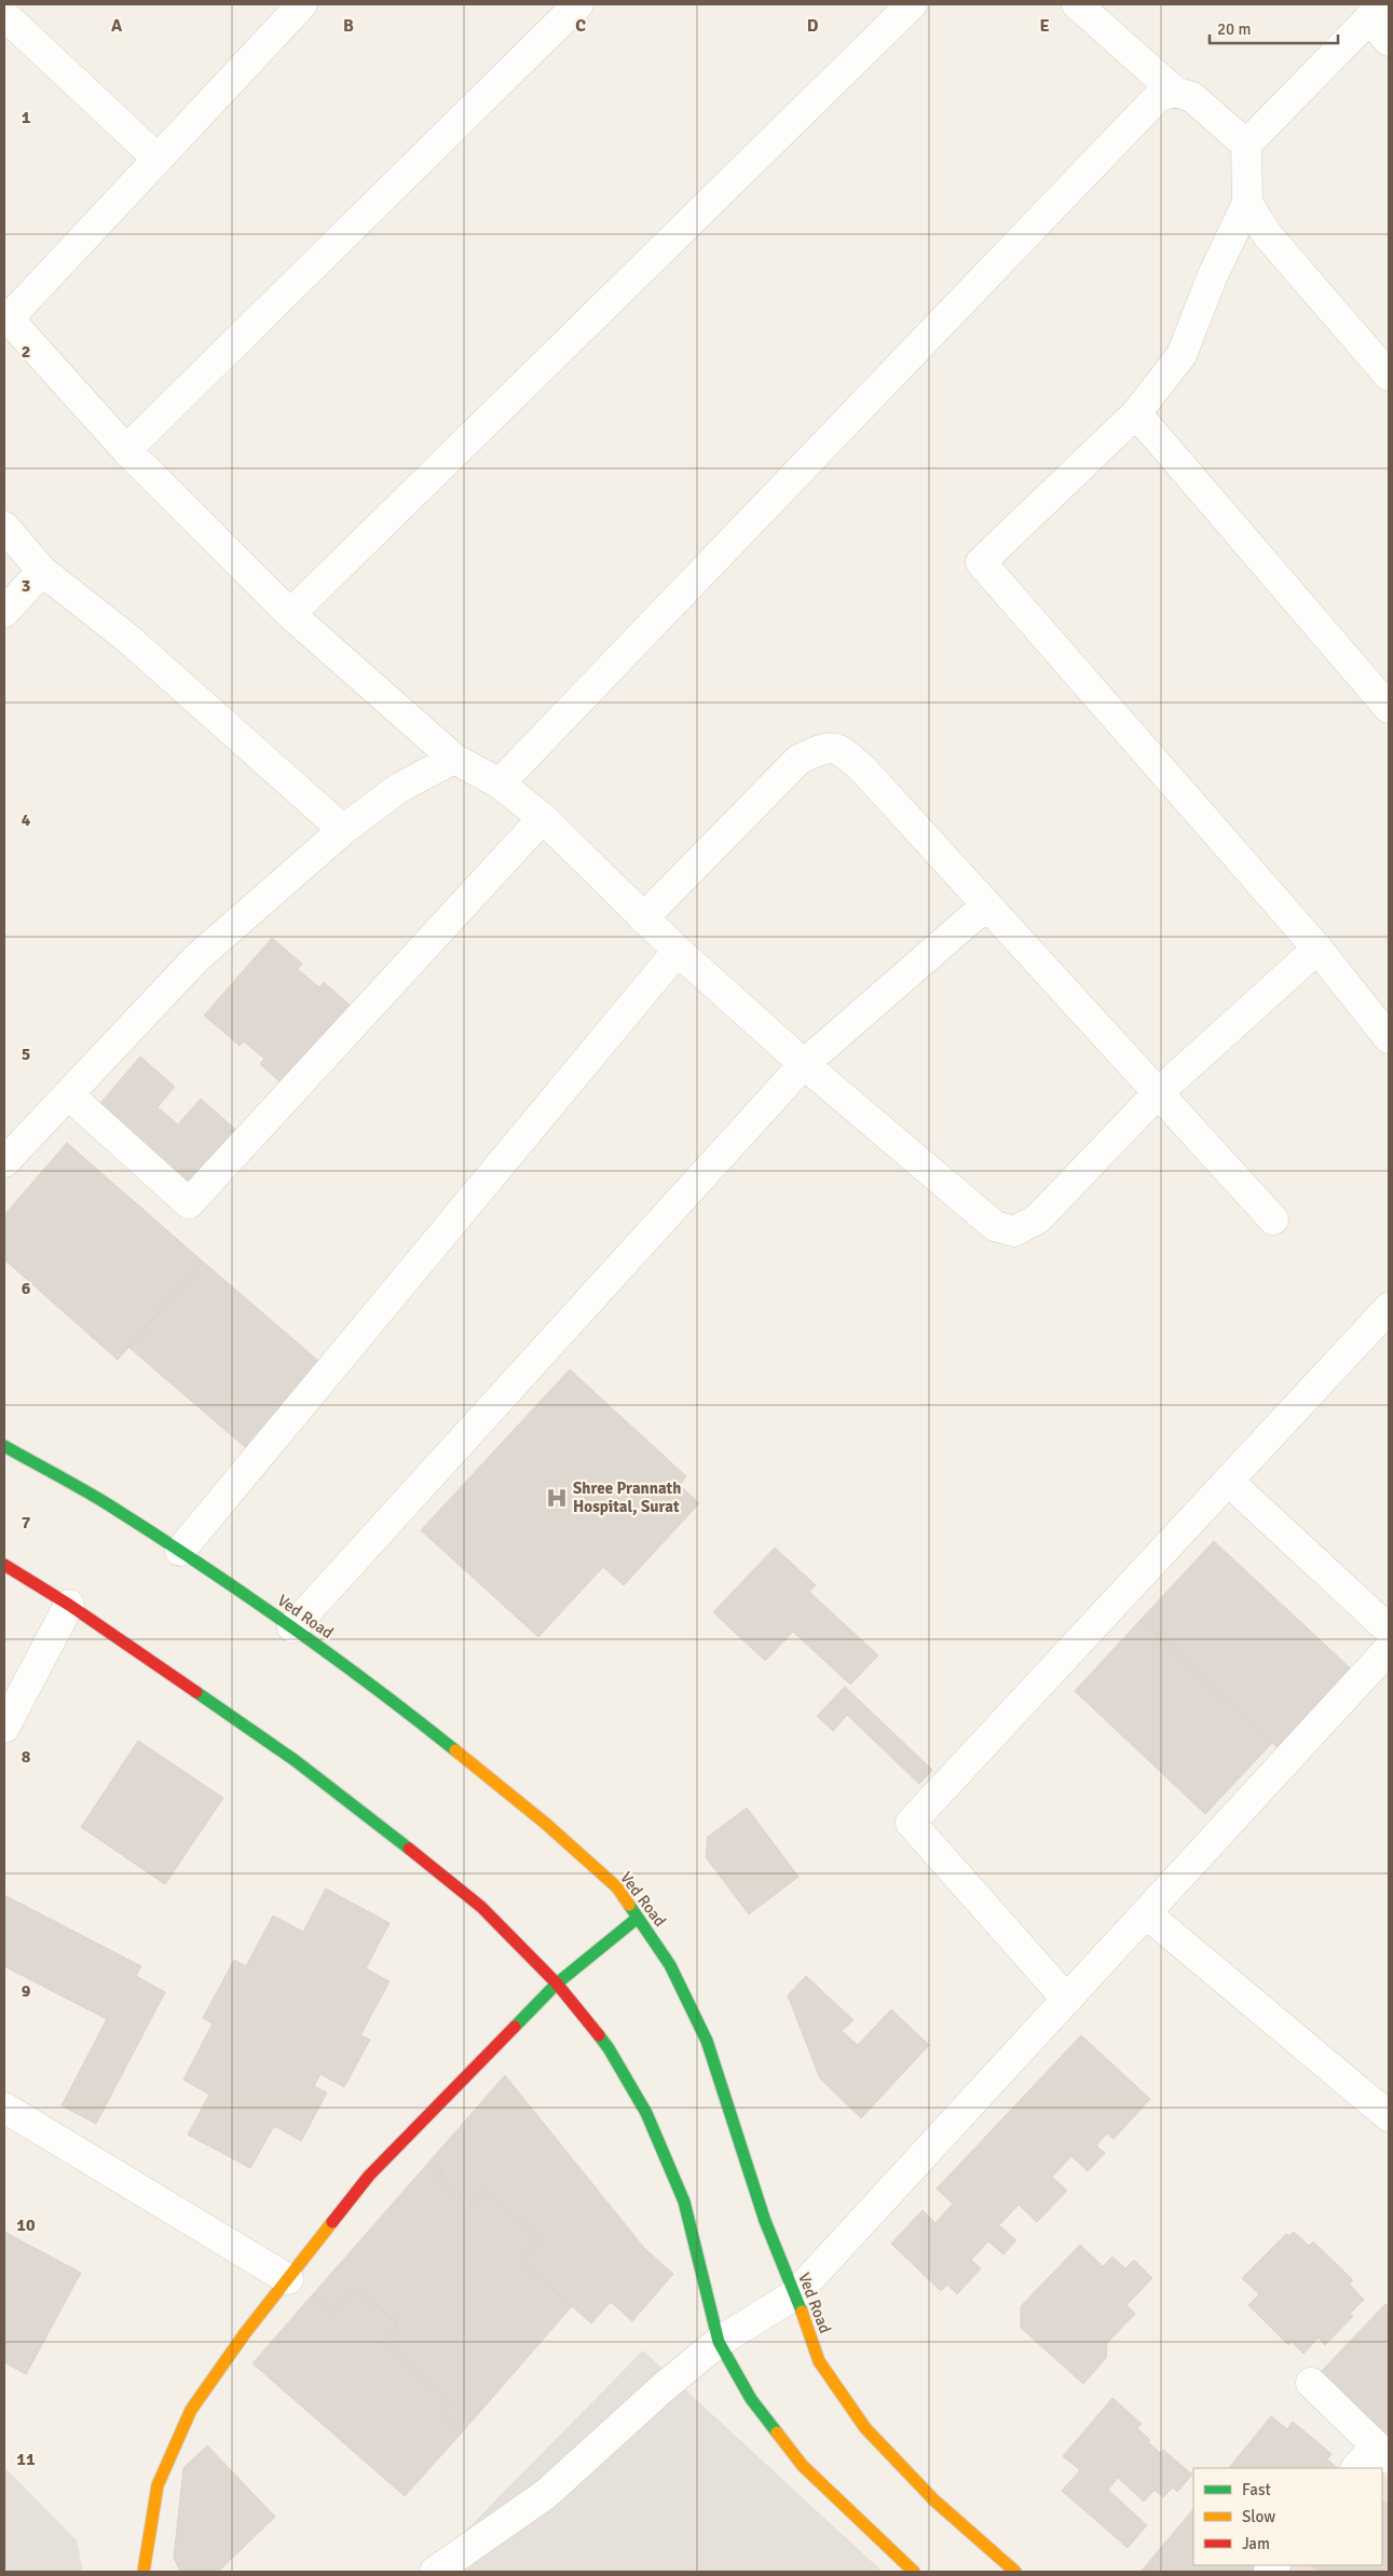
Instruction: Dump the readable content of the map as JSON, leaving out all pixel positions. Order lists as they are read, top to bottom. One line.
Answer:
{"streets":{"main road":["Ved Road"]},"places":{"hospital":["Shree Prannath Hospital, Surat"]},"legend":["Fast","Slow","Jam"],"scale_bar":"20 m","grid":{"columns":["A","B","C","D","E"],"rows":["1","2","3","4","5","6","7","8","9","10","11"]}}
